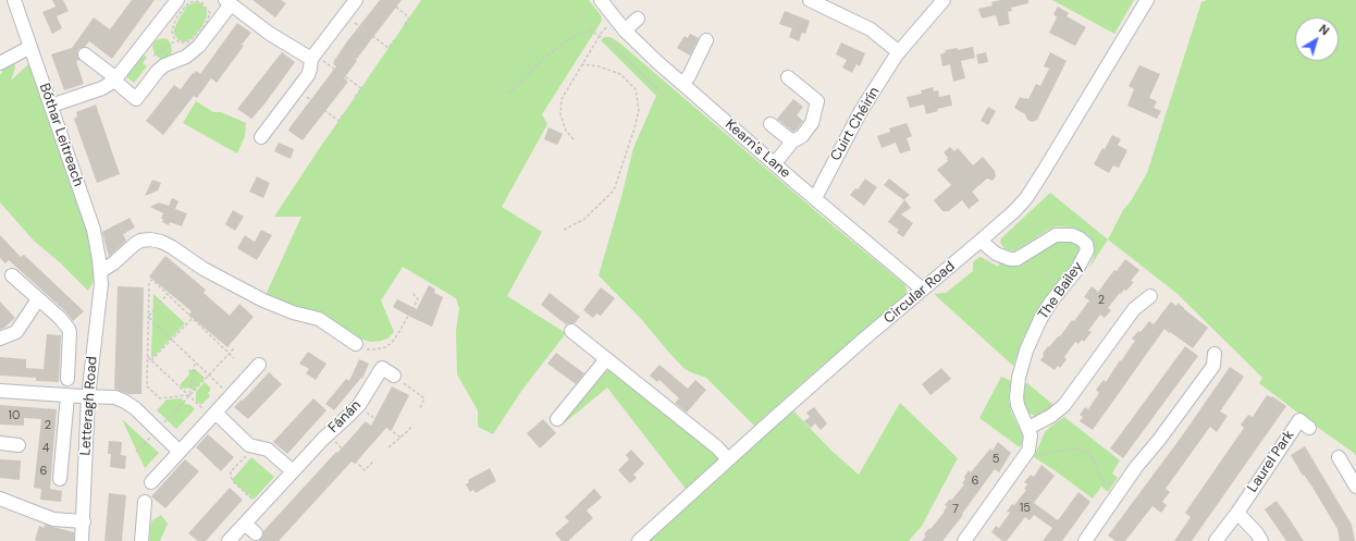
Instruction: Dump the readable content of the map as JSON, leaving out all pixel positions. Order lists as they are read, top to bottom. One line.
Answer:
{"streets":{"street":["Cuirt Chéirín","Bóthar Leitreach","Kearn's Lane","The Bailey","Circular Road","Letteragh Road","Fánán","Laurel Park"]},"crossings":[["Cuirt Chéirín","Kearn's Lane"],["Bóthar Leitreach","Letteragh Road"],["Kearn's Lane","Circular Road"],["The Bailey","Circular Road"]],"house_numbers":["2","10","2","4","5","6","6","15","7"],"north":"top right"}
